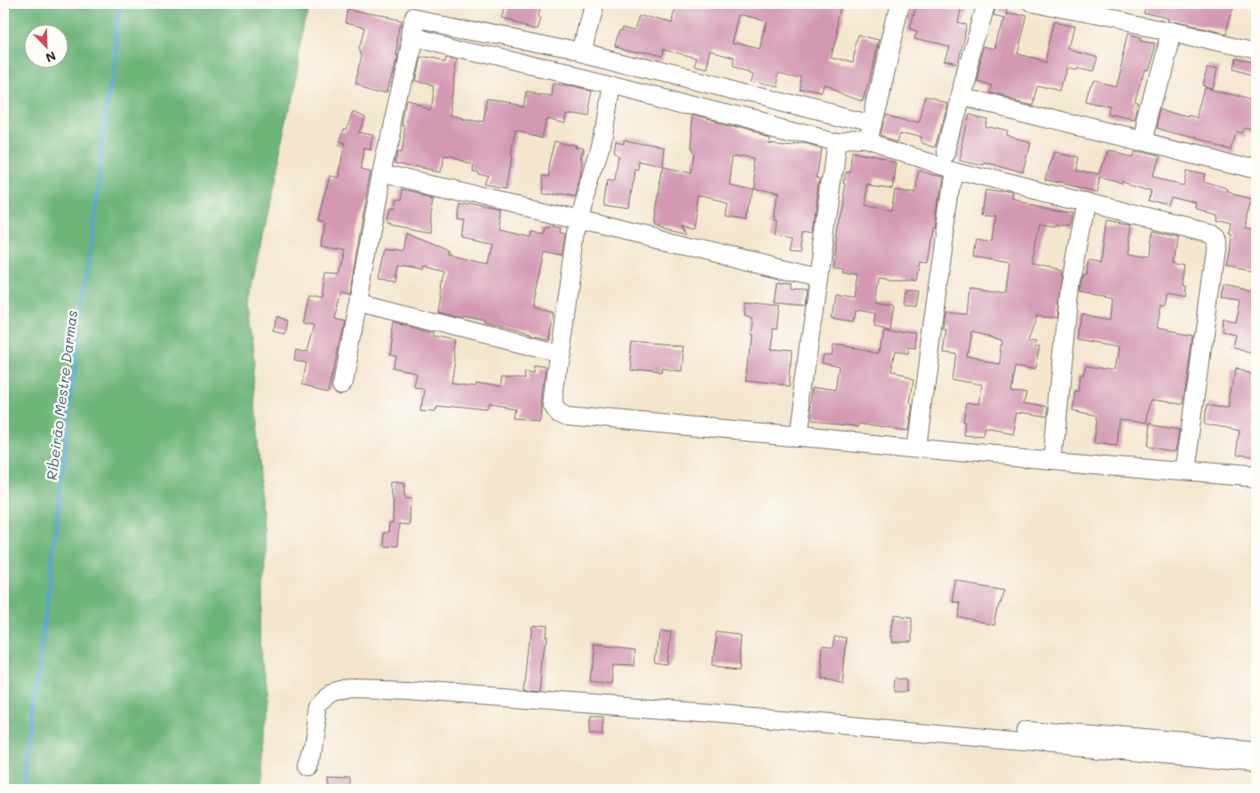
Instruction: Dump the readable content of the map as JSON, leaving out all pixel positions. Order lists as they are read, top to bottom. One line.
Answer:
{"water":["Ribeirão Mestre Darmas"],"north":"bottom right"}
